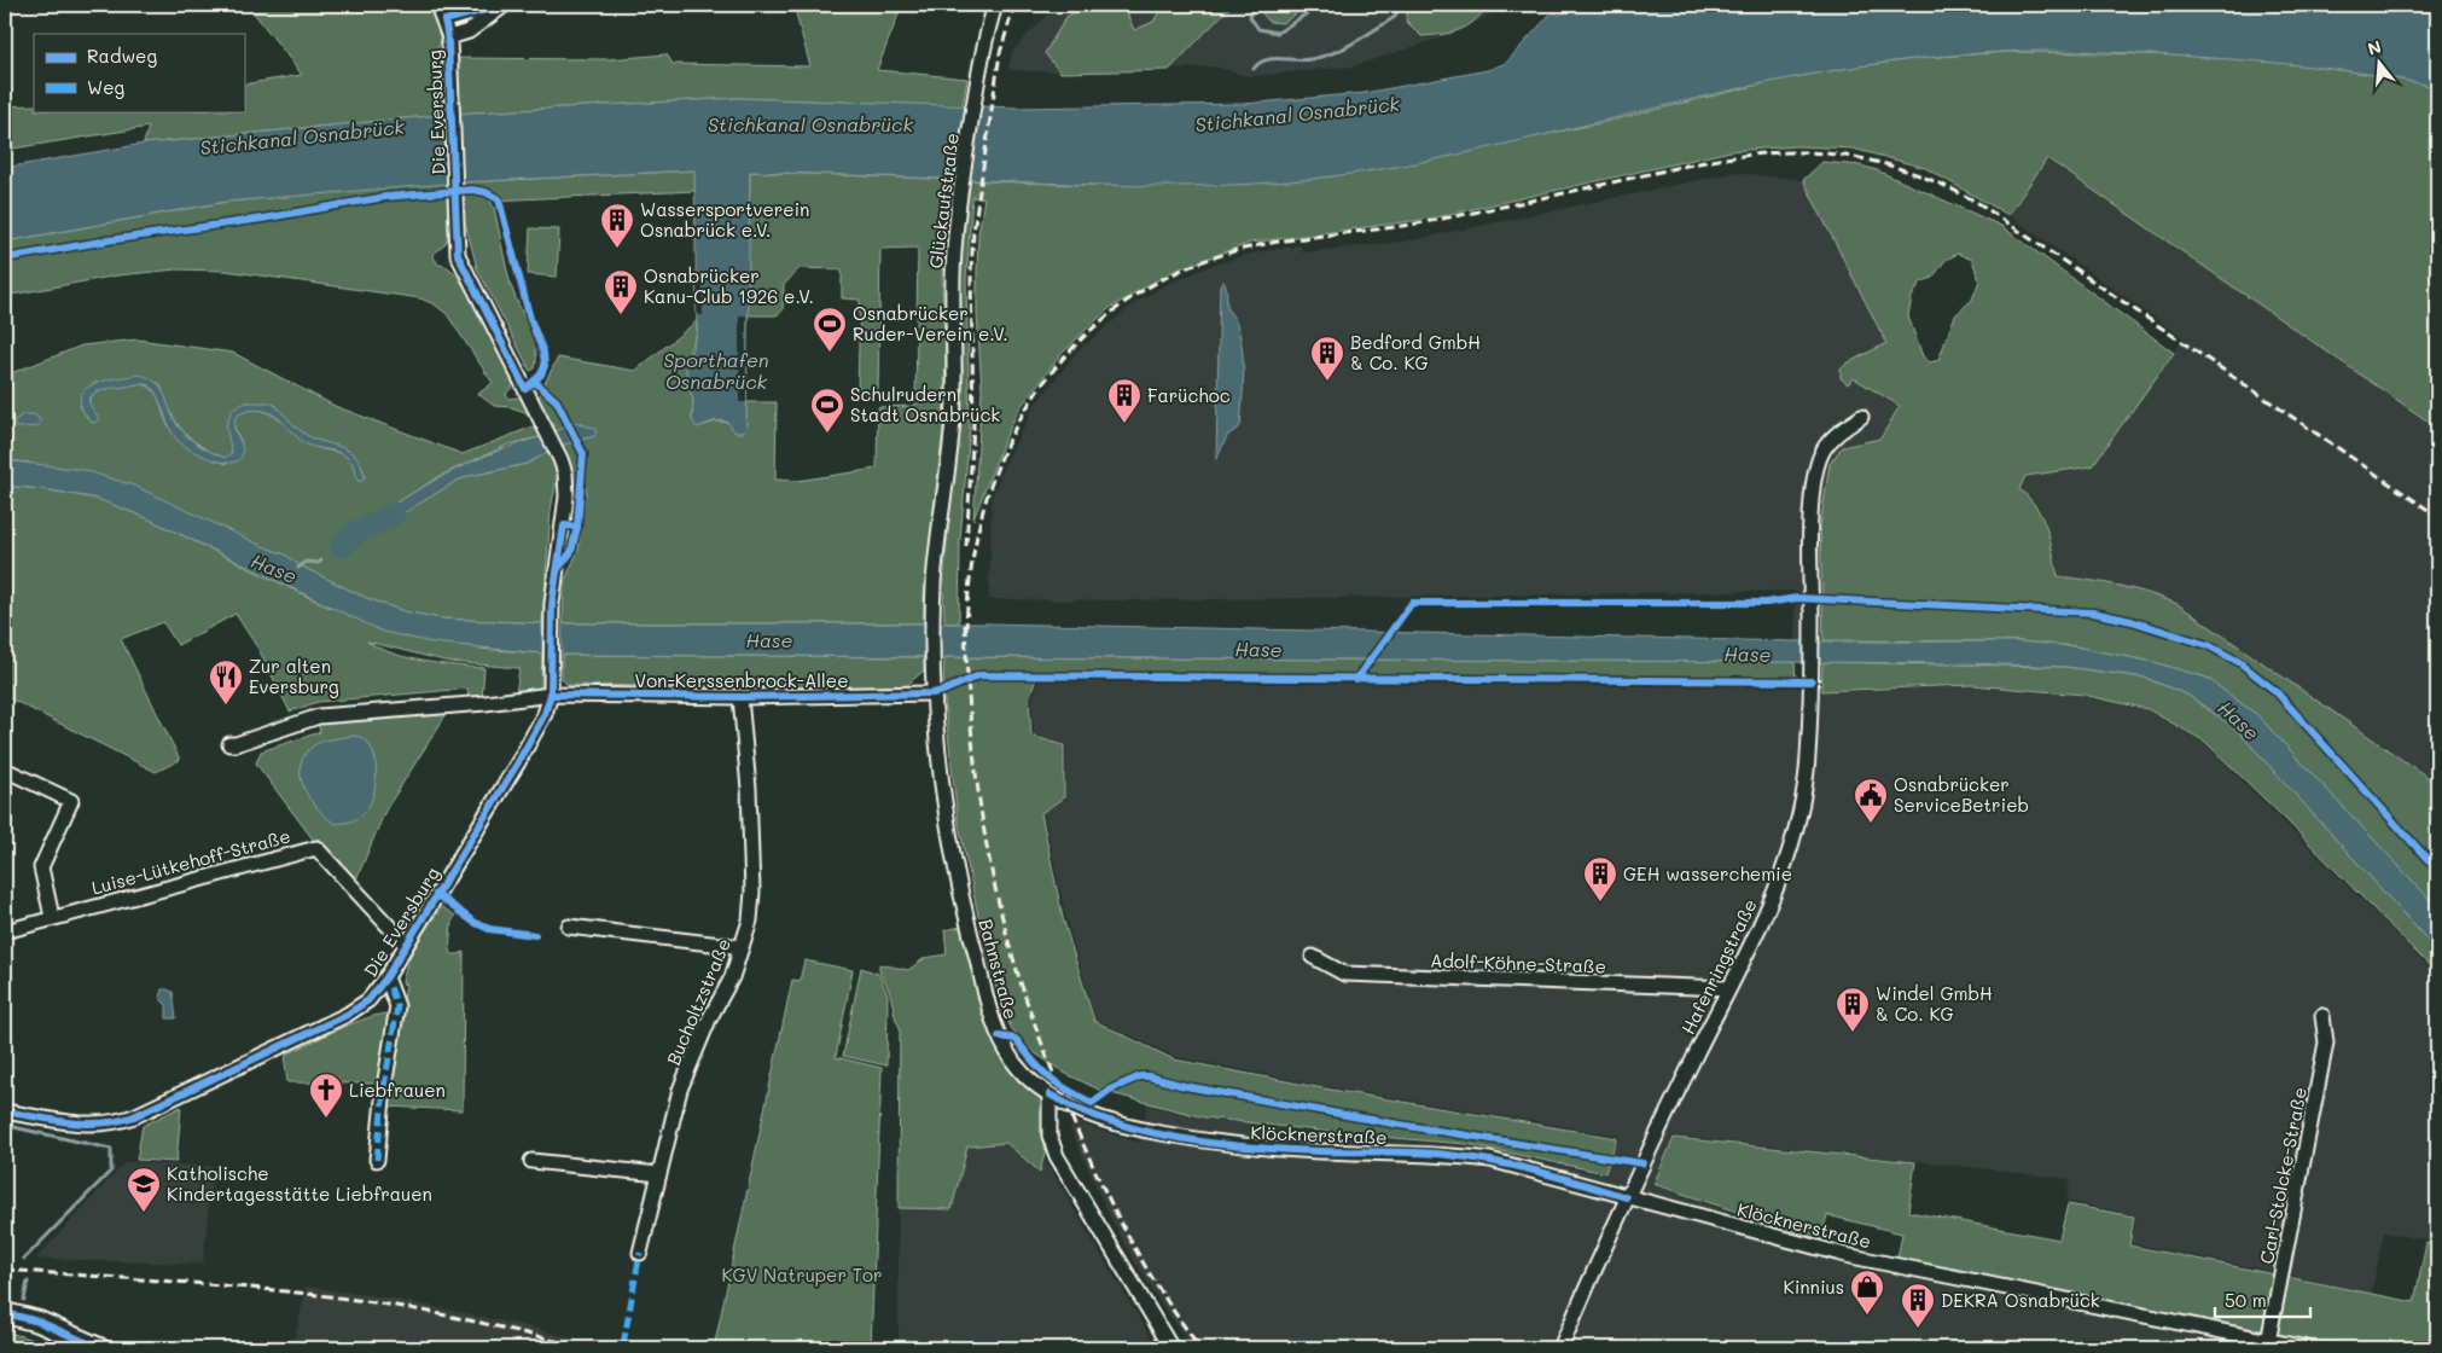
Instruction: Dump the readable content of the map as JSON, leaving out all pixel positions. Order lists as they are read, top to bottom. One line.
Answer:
{"streets":{"street":["Die Eversburg","Glückaufstraße","Von-Kerssenbrock-Allee","Luise-Lütkehoff-Straße","Adolf-Köhne-Straße","Hafenringstraße","Bahnstraße","Bucholtzstraße","Klöcknerstraße","Carl-Stolcke-Straße"]},"crossings":[["Die Eversburg","Von-Kerssenbrock-Allee"],["Die Eversburg","Luise-Lütkehoff-Straße"],["Glückaufstraße","Von-Kerssenbrock-Allee"],["Glückaufstraße","Bahnstraße"],["Von-Kerssenbrock-Allee","Bahnstraße"],["Von-Kerssenbrock-Allee","Bucholtzstraße"],["Adolf-Köhne-Straße","Hafenringstraße"],["Hafenringstraße","Klöcknerstraße"],["Bahnstraße","Klöcknerstraße"],["Klöcknerstraße","Carl-Stolcke-Straße"]],"water":["Stichkanal Osnabrück","Sporthafen Osnabrück","Hase"],"parks":["KGV Natruper Tor"],"places":{"building":["Wassersportverein Osnabrück e.V.","Osnabrücker Kanu-Club 1926 e.V.","Bedford GmbH & Co. KG","Farüchoc","GEH wasserchemie","Windel GmbH & Co. KG","DEKRA Osnabrück"],"sports":["Osnabrücker Ruder-Verein e.V.","Schulrudern Stadt Osnabrück"],"restaurant":["Zur alten Eversburg"],"public building":["Osnabrücker ServiceBetrieb"],"church":["Liebfrauen"],"school or university":["Katholische Kindertagesstätte Liebfrauen"],"shop":["Kinnius"]},"legend":["Radweg","Weg"],"scale_bar":"50 m","north":"top"}
